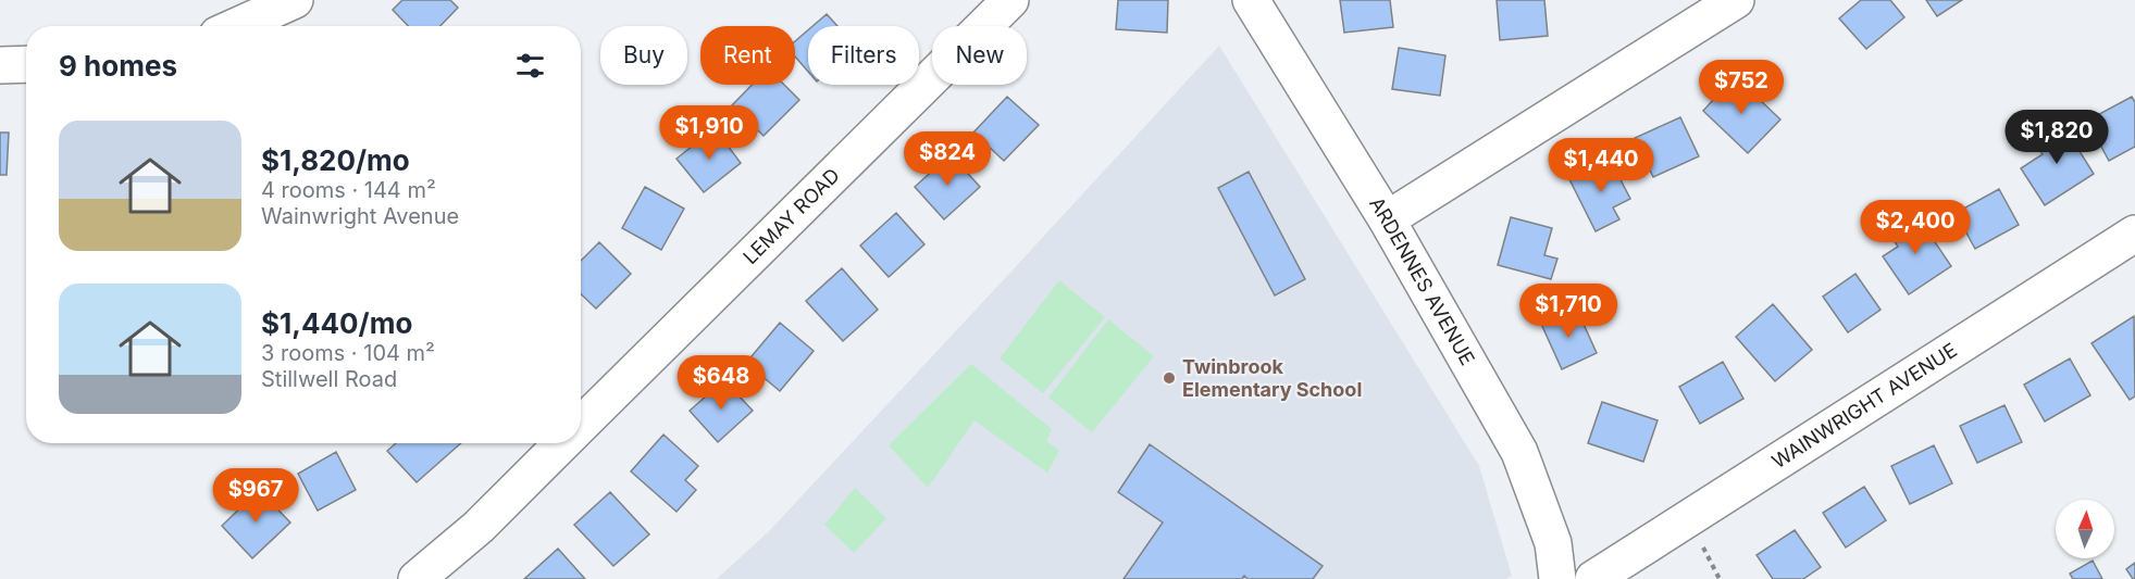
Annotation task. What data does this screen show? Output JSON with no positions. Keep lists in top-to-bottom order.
{
  "streets": {
    "street": ["LEMAY ROAD", "ARDENNES AVENUE", "WAINWRIGHT AVENUE"]
  },
  "places": ["Twinbrook Elementary School"],
  "north": "top",
  "page": {
    "chip": [
      "Buy",
      "Rent",
      "Filters",
      "New"
    ],
    "heading": "9 homes",
    "price": [
      "$752",
      "$1,910",
      "$1,820",
      "$824",
      "$1,440",
      "$2,400",
      "$1,710",
      "$648",
      "$967"
    ],
    "list": [
      {
        "name": "$1,820/mo",
        "note": "4 rooms · 144 m² · Wainwright Avenue"
      },
      {
        "name": "$1,440/mo",
        "note": "3 rooms · 104 m² · Stillwell Road"
      }
    ]
  }
}
